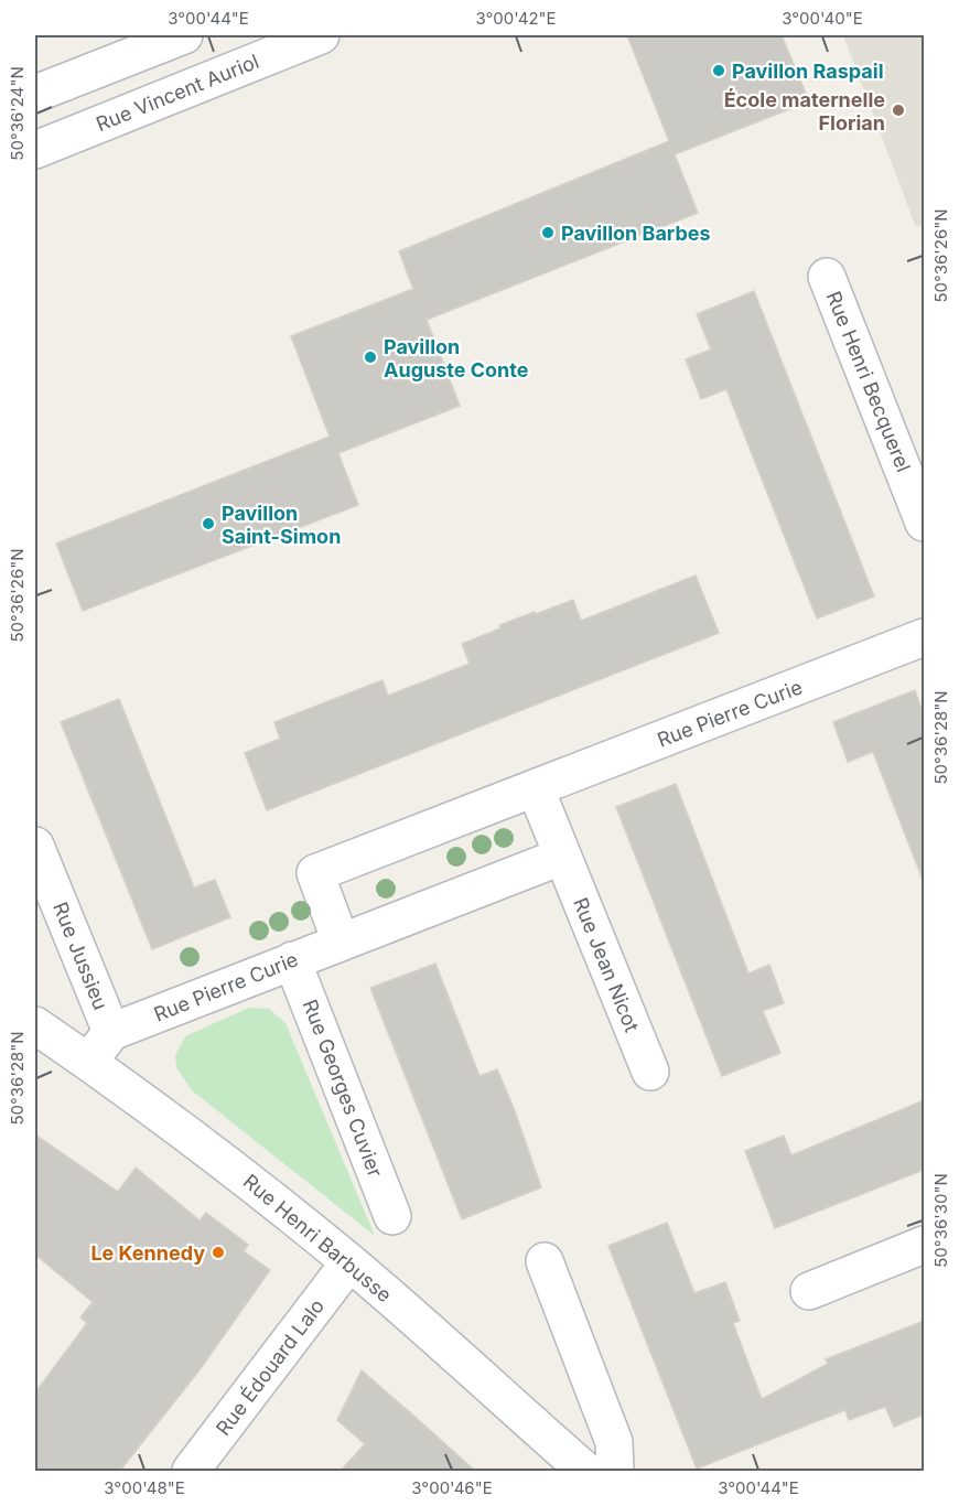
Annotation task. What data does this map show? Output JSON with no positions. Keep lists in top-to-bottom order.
{
  "streets": {
    "street": [
      "Rue Vincent Auriol",
      "Rue Henri Becquerel",
      "Rue Pierre Curie",
      "Rue Jussieu",
      "Rue Jean Nicot",
      "Rue Georges Cuvier",
      "Rue Henri Barbusse",
      "Rue Édouard Lalo"
    ]
  },
  "crossings": [
    ["Rue Pierre Curie", "Rue Jussieu"],
    ["Rue Pierre Curie", "Rue Jean Nicot"],
    ["Rue Pierre Curie", "Rue Georges Cuvier"],
    ["Rue Jussieu", "Rue Henri Barbusse"],
    ["Rue Henri Barbusse", "Rue Édouard Lalo"]
  ],
  "places": [
    "Pavillon Raspail",
    "École maternelle Florian",
    "Pavillon Barbes",
    "Pavillon Auguste Conte",
    "Pavillon Saint-Simon",
    "Le Kennedy"
  ],
  "coordinates": [
    "3°00'44\"E",
    "3°00'42\"E",
    "3°00'40\"E",
    "50°36'24\"N",
    "50°36'26\"N",
    "50°36'28\"N",
    "50°36'30\"N",
    "3°00'48\"E",
    "3°00'46\"E"
  ]
}
